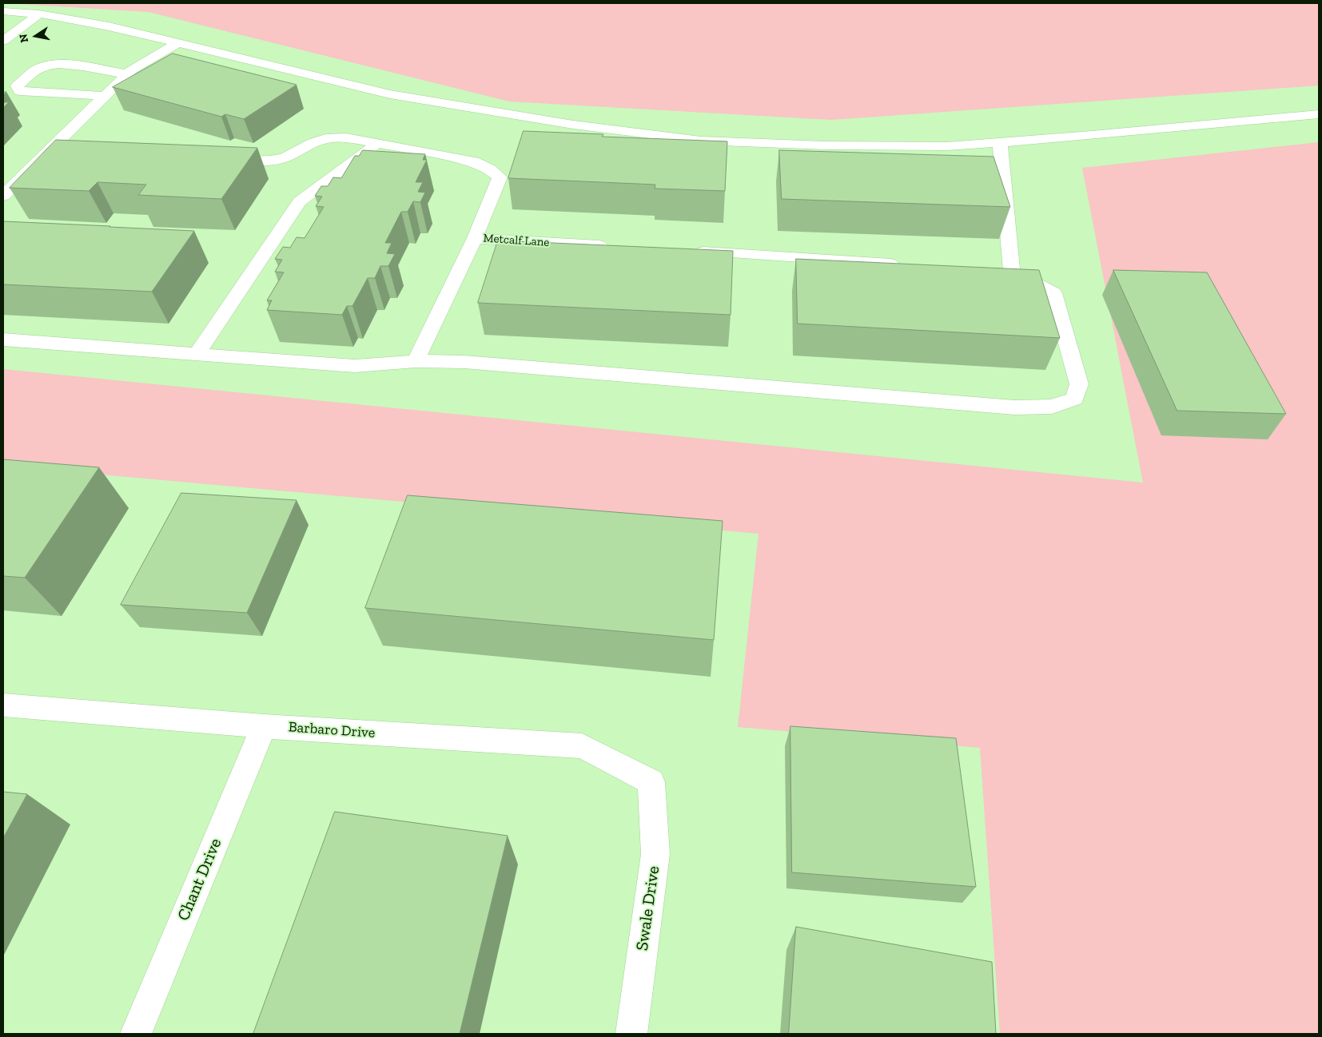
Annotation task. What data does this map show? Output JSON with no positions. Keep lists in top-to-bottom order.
{
  "streets": {
    "street": [
      "Metcalf Lane",
      "Barbaro Drive",
      "Chant Drive",
      "Swale Drive"
    ]
  },
  "crossings": [
    ["Barbaro Drive", "Chant Drive"],
    ["Barbaro Drive", "Swale Drive"]
  ],
  "north": "left"
}
